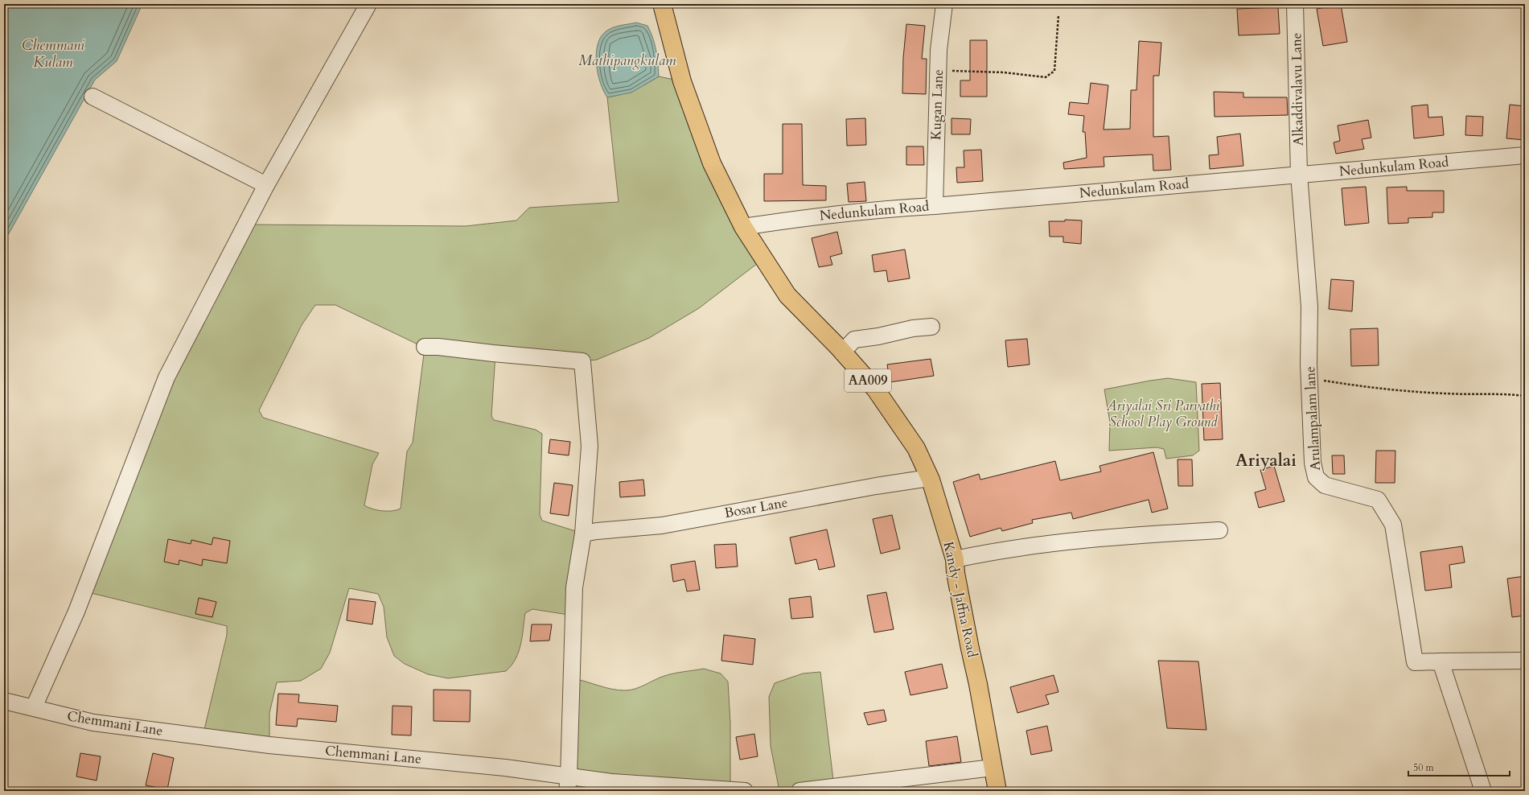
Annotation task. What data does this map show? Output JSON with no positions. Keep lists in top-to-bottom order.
{
  "streets": {
    "highway": ["AA009", "Kandy - Jaffna Road"],
    "street": [
      "Alkaddivalavu Lane",
      "Kugan Lane",
      "Nedunkulam Road",
      "Arulampalam lane",
      "Bosar Lane",
      "Chemmani Lane"
    ]
  },
  "crossings": [
    ["Alkaddivalavu Lane", "Nedunkulam Road"],
    ["Alkaddivalavu Lane", "Arulampalam lane"],
    ["Kugan Lane", "Nedunkulam Road"],
    ["Nedunkulam Road", "Arulampalam lane"],
    ["Nedunkulam Road", "Kandy - Jaffna Road"],
    ["Bosar Lane", "Kandy - Jaffna Road"]
  ],
  "districts": ["Ariyalai"],
  "water": ["Chemmani Kulam", "Mathipangkulam"],
  "parks": ["Ariyalai Sri Parvathi School Play Ground"],
  "scale_bar": "50 m"
}
